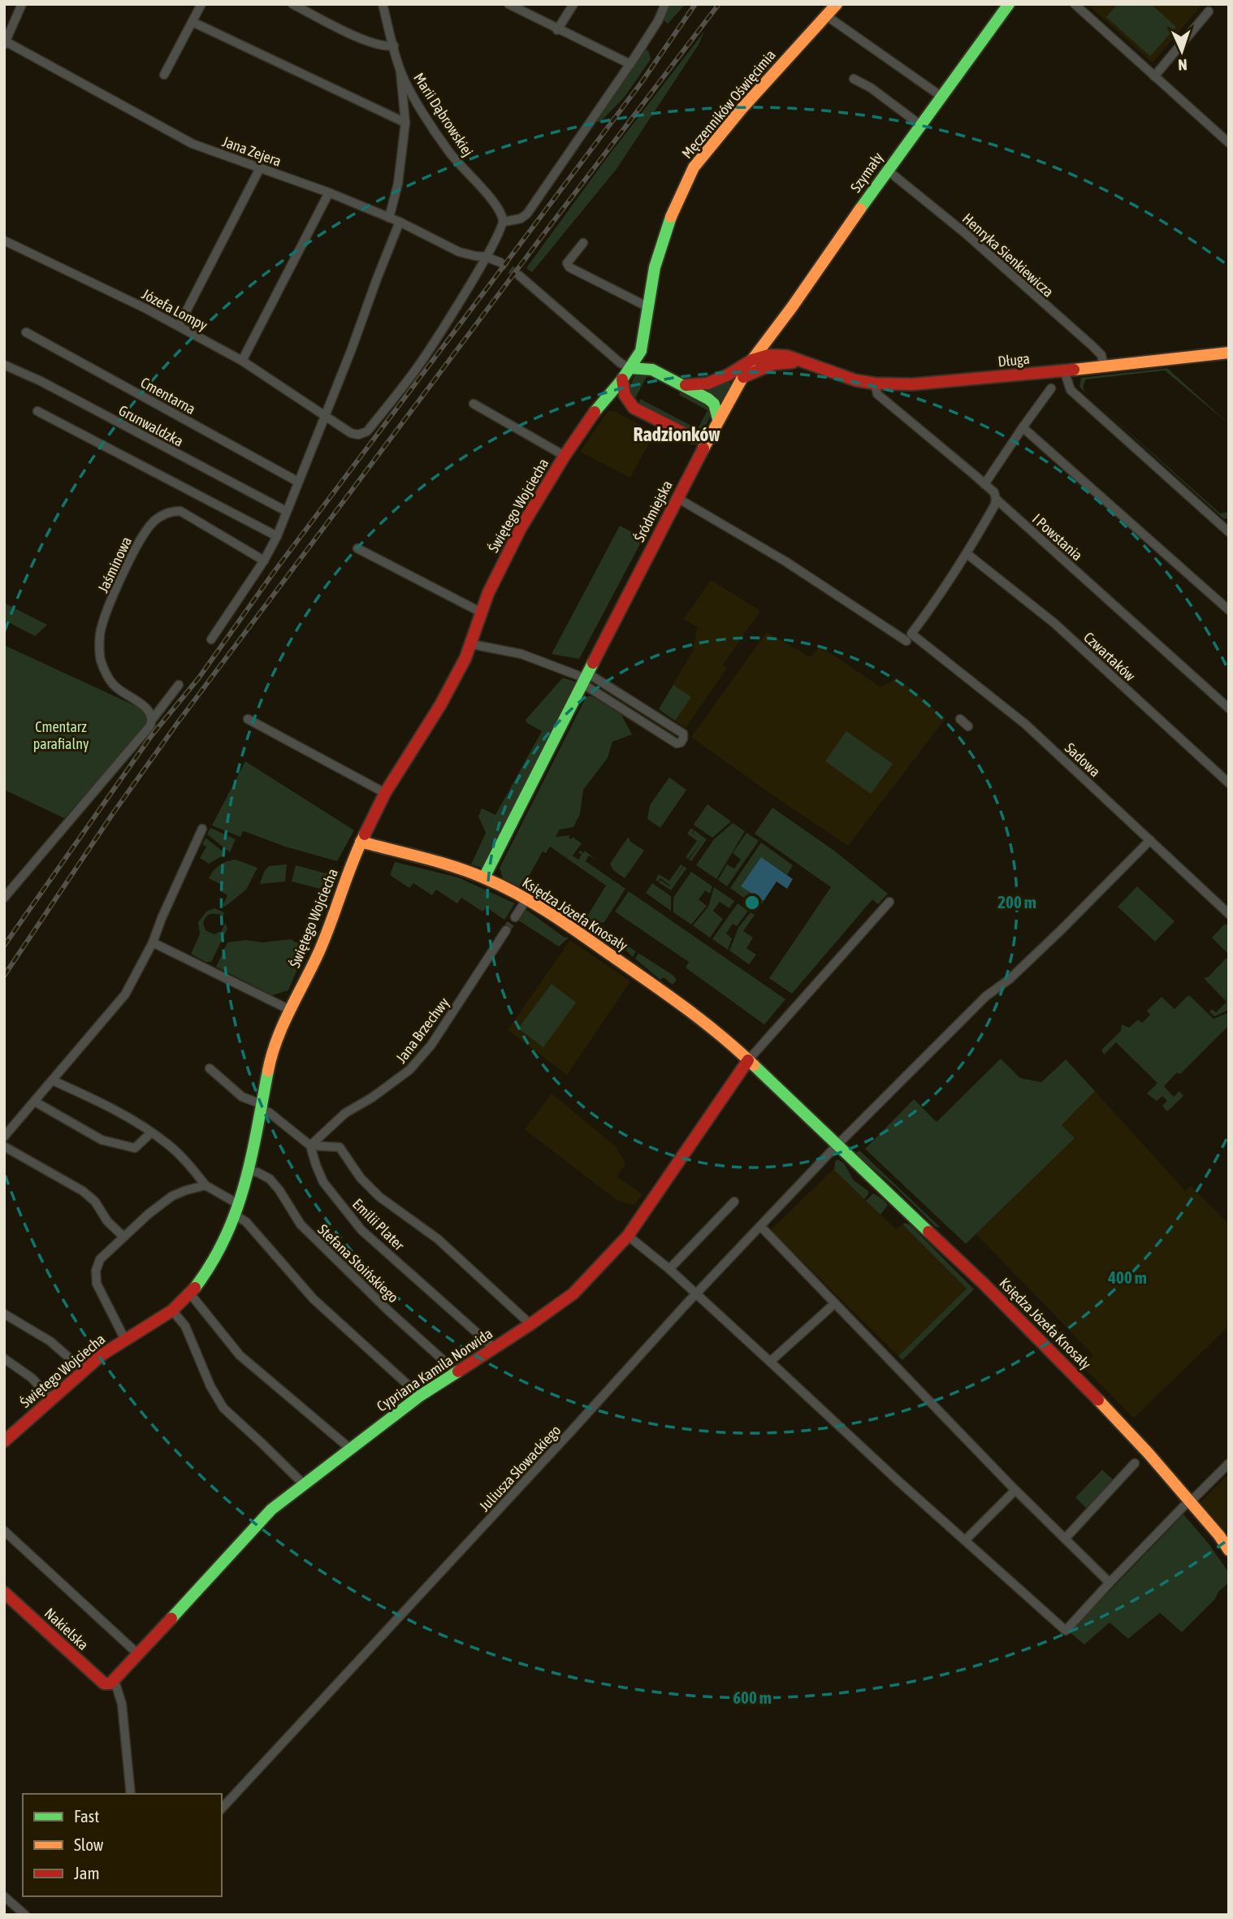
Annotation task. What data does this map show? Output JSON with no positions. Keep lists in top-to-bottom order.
{
  "streets": {
    "street": [
      "Męczenników Oświęcimia",
      "Marii Dąbrowskiej",
      "Jana Zejera",
      "Szymały",
      "Henryka Sienkiewicza",
      "Józefa Lompy",
      "Długa",
      "Cmentarna",
      "Grunwaldzka",
      "Świętego Wojciecha",
      "Śródmiejska",
      "I Powstania",
      "Jaśminowa",
      "Czwartaków",
      "Sadowa",
      "Księdza Józefa Knosały",
      "Jana Brzechwy",
      "Emilii Plater",
      "Stefana Stoińskiego",
      "Cypriana Kamila Norwida",
      "Juliusza Słowackiego",
      "Nakielska"
    ]
  },
  "crossings": [
    ["Męczenników Oświęcimia", "Świętego Wojciecha"],
    ["Jana Zejera", "Józefa Lompy"],
    ["Szymały", "Henryka Sienkiewicza"],
    ["Szymały", "Długa"],
    ["Szymały", "Śródmiejska"],
    ["Henryka Sienkiewicza", "Długa"],
    ["Długa", "Śródmiejska"],
    ["Długa", "I Powstania"],
    ["Świętego Wojciecha", "Księdza Józefa Knosały"],
    ["Świętego Wojciecha", "Stefana Stoińskiego"],
    ["Śródmiejska", "Księdza Józefa Knosały"],
    ["Czwartaków", "Sadowa"],
    ["Księdza Józefa Knosały", "Cypriana Kamila Norwida"],
    ["Księdza Józefa Knosały", "Juliusza Słowackiego"],
    ["Jana Brzechwy", "Emilii Plater"],
    ["Emilii Plater", "Cypriana Kamila Norwida"],
    ["Stefana Stoińskiego", "Cypriana Kamila Norwida"],
    ["Cypriana Kamila Norwida", "Nakielska"]
  ],
  "districts": ["Radzionków"],
  "parks": ["Cmentarz parafialny"],
  "legend": ["Fast", "Slow", "Jam"],
  "north": "bottom",
  "rings": ["200 m", "400 m", "600 m"]
}
